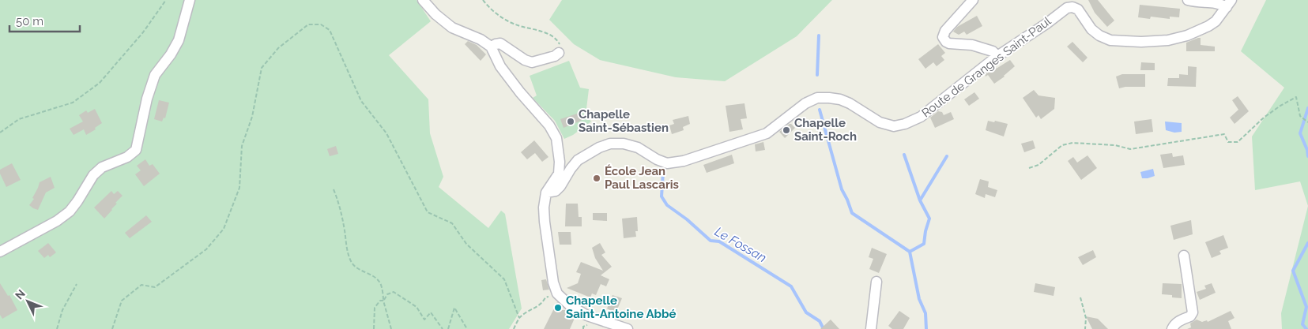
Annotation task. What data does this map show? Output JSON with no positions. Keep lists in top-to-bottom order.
{
  "streets": {
    "street": ["Route de Granges Saint-Paul"]
  },
  "water": ["Le Fossan"],
  "places": [
    "Chapelle Saint-Sébastien",
    "Chapelle Saint-Roch",
    "École Jean Paul Lascaris",
    "Chapelle Saint-Antoine Abbé"
  ],
  "scale_bar": "50 m",
  "north": "top left"
}
